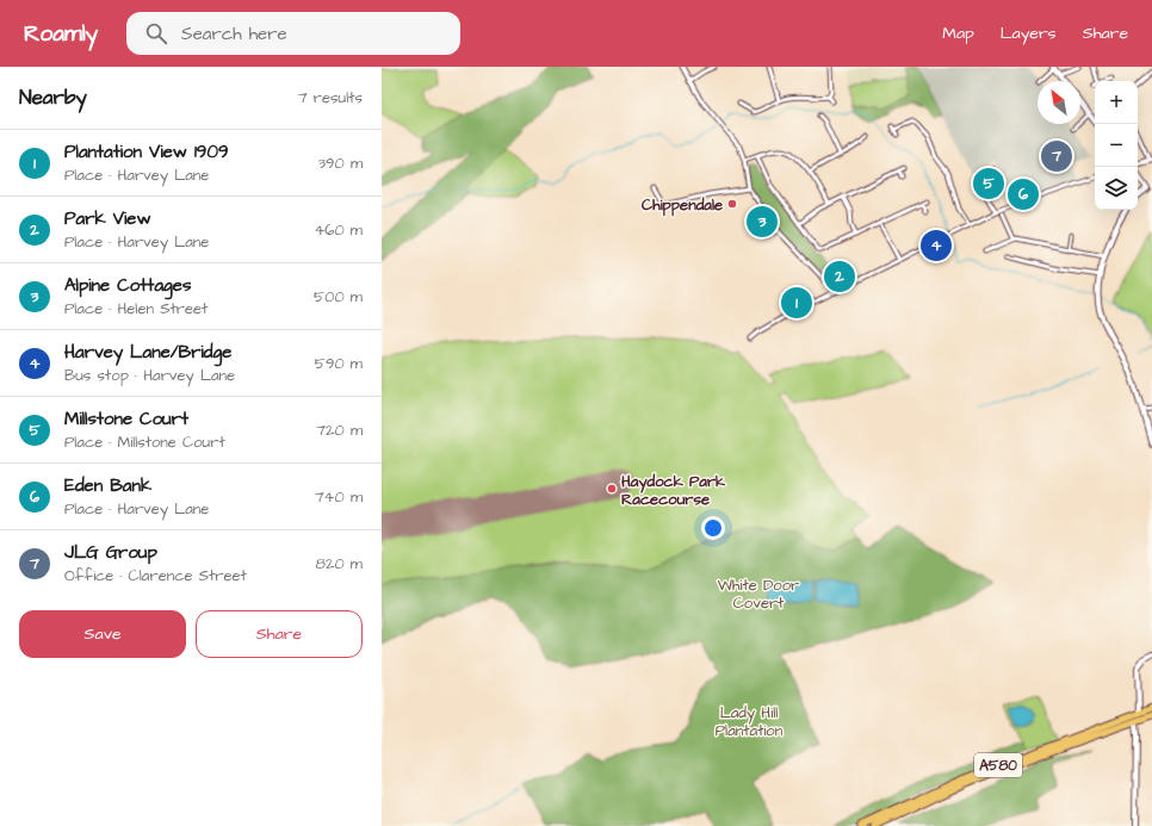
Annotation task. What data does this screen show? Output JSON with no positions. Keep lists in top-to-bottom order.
{
  "streets": {
    "highway": ["A580"]
  },
  "parks": ["White Door Covert", "Lady Hill Plantation"],
  "places": ["Chippendale", "Haydock Park Racecourse"],
  "north": "top left",
  "page": {
    "header": "Roamly",
    "search": "Search here",
    "nav": ["Map", "Layers", "Share"],
    "heading": ["Nearby", "7 results"],
    "map_buttons": ["+", "−"],
    "list": [
      {
        "mark": "1",
        "name": "Plantation View 1909",
        "note": "Place · Harvey Lane",
        "value": "390 m"
      },
      {
        "mark": "2",
        "name": "Park View",
        "note": "Place · Harvey Lane",
        "value": "460 m"
      },
      {
        "mark": "3",
        "name": "Alpine Cottages",
        "note": "Place · Helen Street",
        "value": "500 m"
      },
      {
        "mark": "4",
        "name": "Harvey Lane/Bridge",
        "note": "Bus stop · Harvey Lane",
        "value": "590 m"
      },
      {
        "mark": "5",
        "name": "Millstone Court",
        "note": "Place · Millstone Court",
        "value": "720 m"
      },
      {
        "mark": "6",
        "name": "Eden Bank",
        "note": "Place · Harvey Lane",
        "value": "740 m"
      },
      {
        "mark": "7",
        "name": "JLG Group",
        "note": "Office · Clarence Street",
        "value": "820 m"
      }
    ],
    "pins": [
      "7",
      "5",
      "6",
      "3",
      "4",
      "2",
      "1"
    ],
    "buttons": ["Save", "Share"]
  }
}
